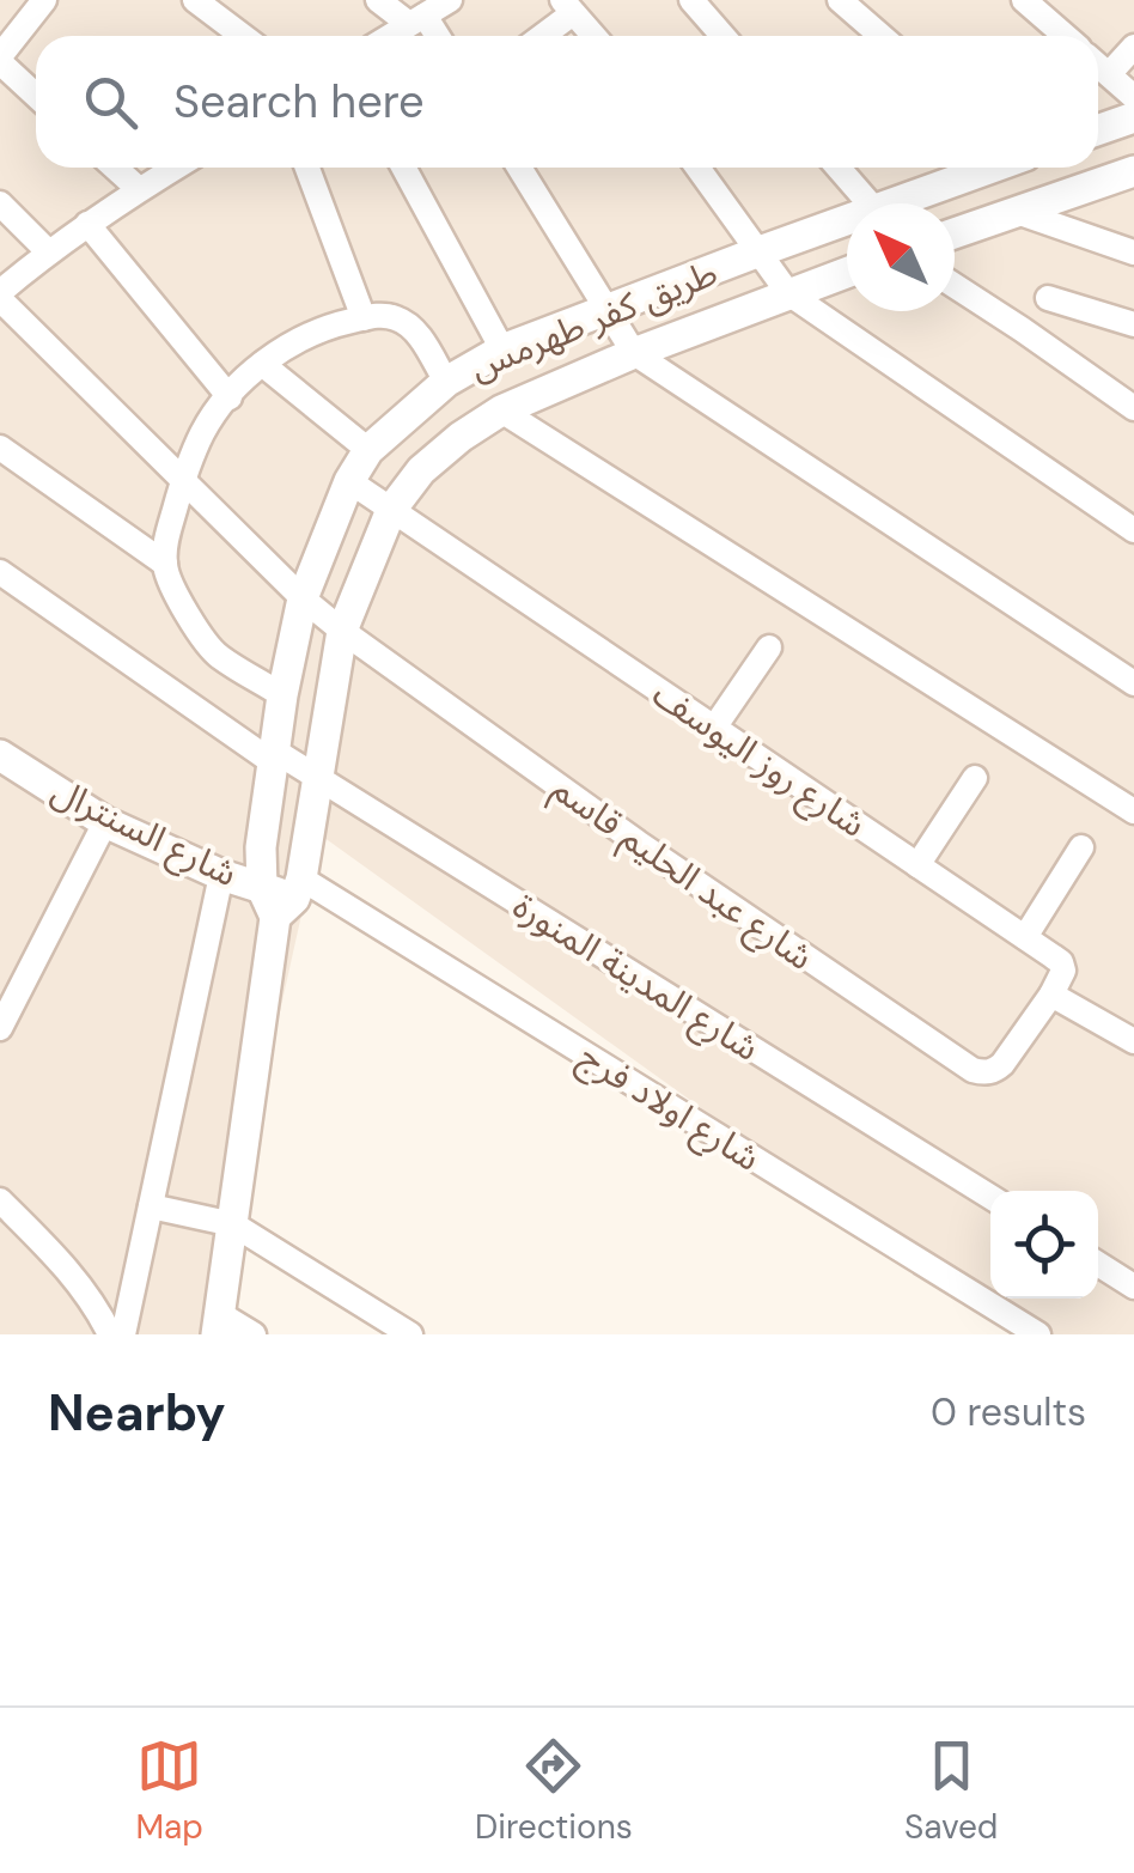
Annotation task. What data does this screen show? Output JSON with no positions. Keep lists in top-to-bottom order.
{
  "streets": {
    "street": [
      "طريق كفر طهرمس",
      "شارع روز اليوسف",
      "شارع السنترال",
      "شارع عبد الحليم قاسم",
      "شارع المدينة المنورة",
      "شارع اولاد فرج"
    ]
  },
  "crossings": [
    ["طريق كفر طهرمس", "شارع روز اليوسف"],
    ["طريق كفر طهرمس", "شارع السنترال"],
    ["طريق كفر طهرمس", "شارع عبد الحليم قاسم"],
    ["طريق كفر طهرمس", "شارع المدينة المنورة"],
    ["طريق كفر طهرمس", "شارع اولاد فرج"],
    ["شارع روز اليوسف", "شارع عبد الحليم قاسم"],
    ["شارع السنترال", "شارع اولاد فرج"]
  ],
  "north": "top left",
  "page": {
    "search": "Search here",
    "heading": ["Nearby", "0 results"],
    "nav": ["Map", "Directions", "Saved"]
  }
}
